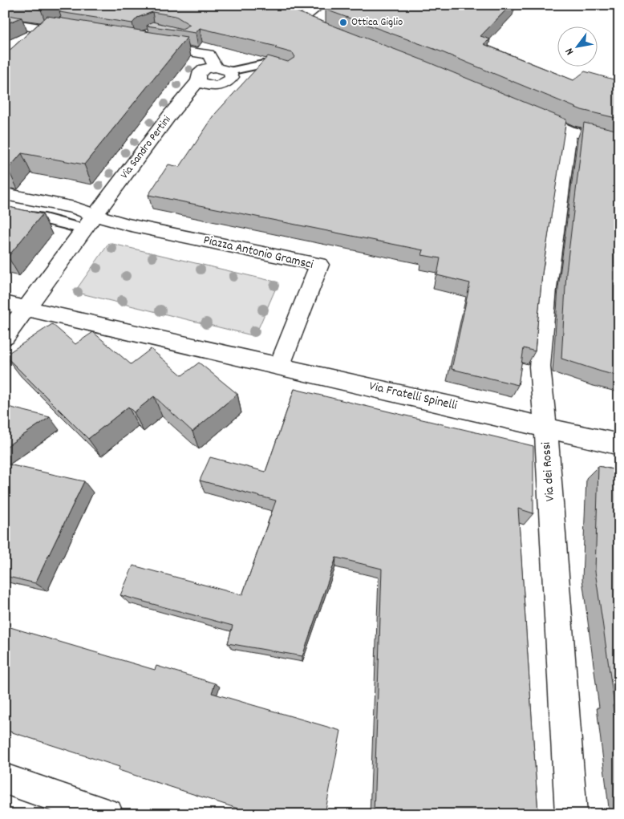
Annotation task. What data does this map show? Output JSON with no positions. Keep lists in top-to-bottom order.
{
  "streets": {
    "street": [
      "Via Sandro Pertini",
      "Piazza Antonio Gramsci",
      "Via Fratelli Spinelli",
      "Via dei Rossi"
    ]
  },
  "crossings": [
    ["Via Sandro Pertini", "Piazza Antonio Gramsci"],
    ["Piazza Antonio Gramsci", "Via Fratelli Spinelli"],
    ["Via Fratelli Spinelli", "Via dei Rossi"]
  ],
  "places": ["Ottica Giglio"],
  "north": "bottom left"
}
